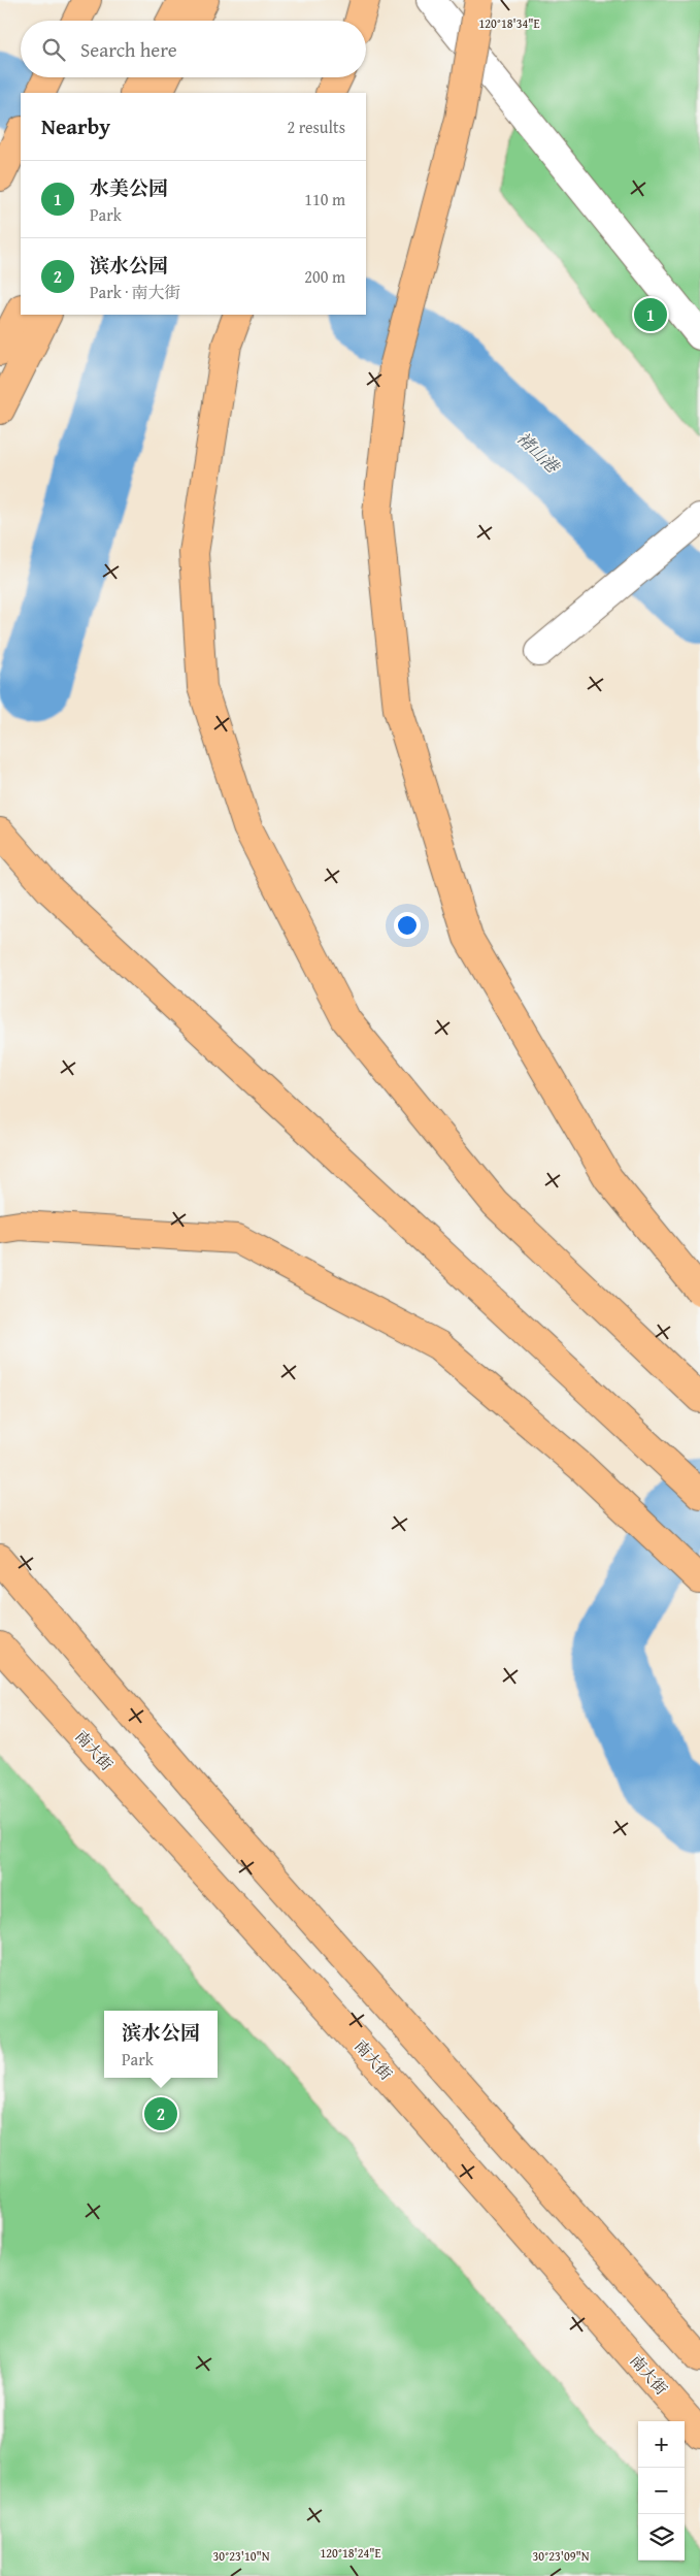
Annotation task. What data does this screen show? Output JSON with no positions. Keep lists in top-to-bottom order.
{
  "streets": {
    "main road": ["南大街"]
  },
  "water": ["褚山港"],
  "page": {
    "search": "Search here",
    "heading": ["Nearby", "2 results"],
    "list": [
      {
        "mark": "1",
        "name": "水美公园",
        "note": "Park",
        "value": "110 m"
      },
      {
        "mark": "2",
        "name": "滨水公园",
        "note": "Park · 南大街",
        "value": "200 m"
      }
    ],
    "pins": ["1", "2"],
    "popup": ["滨水公园", "Park"],
    "map_buttons": ["+", "−"]
  },
  "coordinates": [
    "120°18'34\"E",
    "120°18'24\"E",
    "30°23'10\"N",
    "30°23'09\"N"
  ]
}
